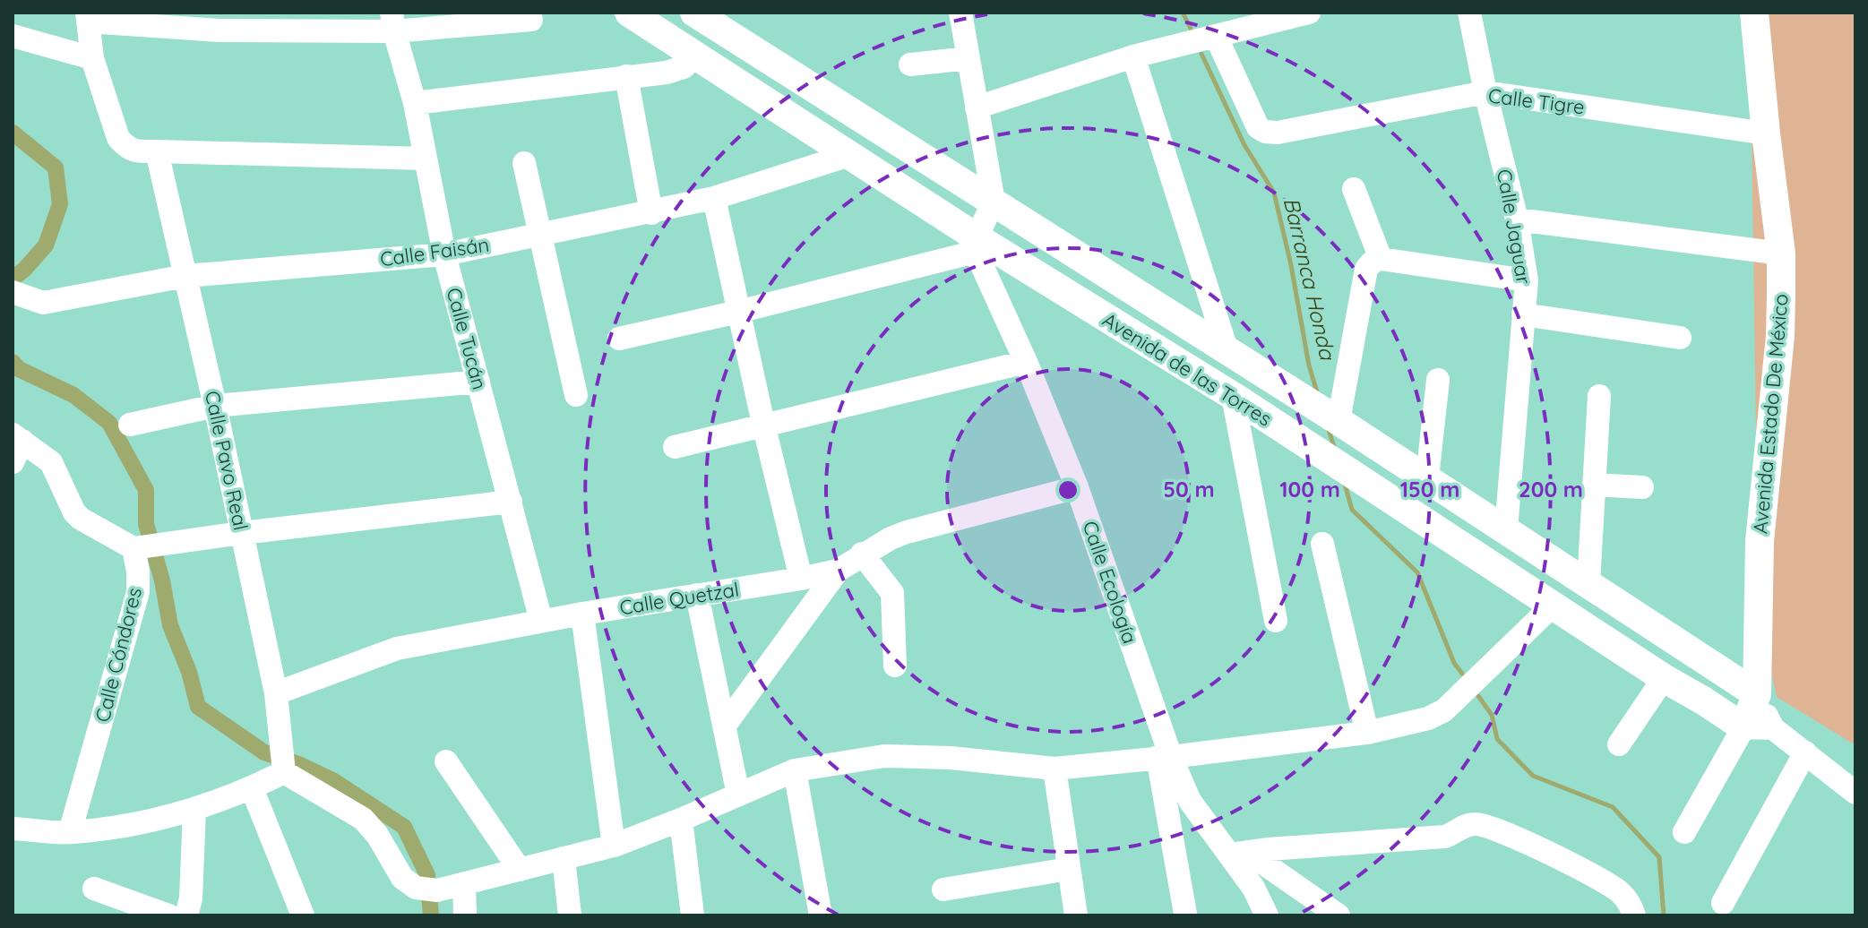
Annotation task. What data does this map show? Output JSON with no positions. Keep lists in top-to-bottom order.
{
  "streets": {
    "main road": ["Avenida de las Torres", "Avenida Estado De México"],
    "street": [
      "Calle Tigre",
      "Calle Jaguar",
      "Calle Faisán",
      "Calle Tucán",
      "Calle Pavo Real",
      "Calle Ecología",
      "Calle Quetzal",
      "Calle Cóndores"
    ]
  },
  "crossings": [
    ["Calle Tigre", "Calle Jaguar"],
    ["Calle Tigre", "Avenida Estado De México"],
    ["Calle Jaguar", "Avenida de las Torres"],
    ["Calle Faisán", "Calle Tucán"],
    ["Calle Faisán", "Avenida de las Torres"],
    ["Calle Faisán", "Calle Pavo Real"],
    ["Calle Tucán", "Calle Quetzal"],
    ["Avenida de las Torres", "Avenida Estado De México"],
    ["Avenida de las Torres", "Calle Ecología"],
    ["Calle Pavo Real", "Calle Quetzal"],
    ["Calle Ecología", "Calle Quetzal"]
  ],
  "water": ["Barranca Honda"],
  "rings": [
    "50 m",
    "100 m",
    "150 m",
    "200 m"
  ]
}
